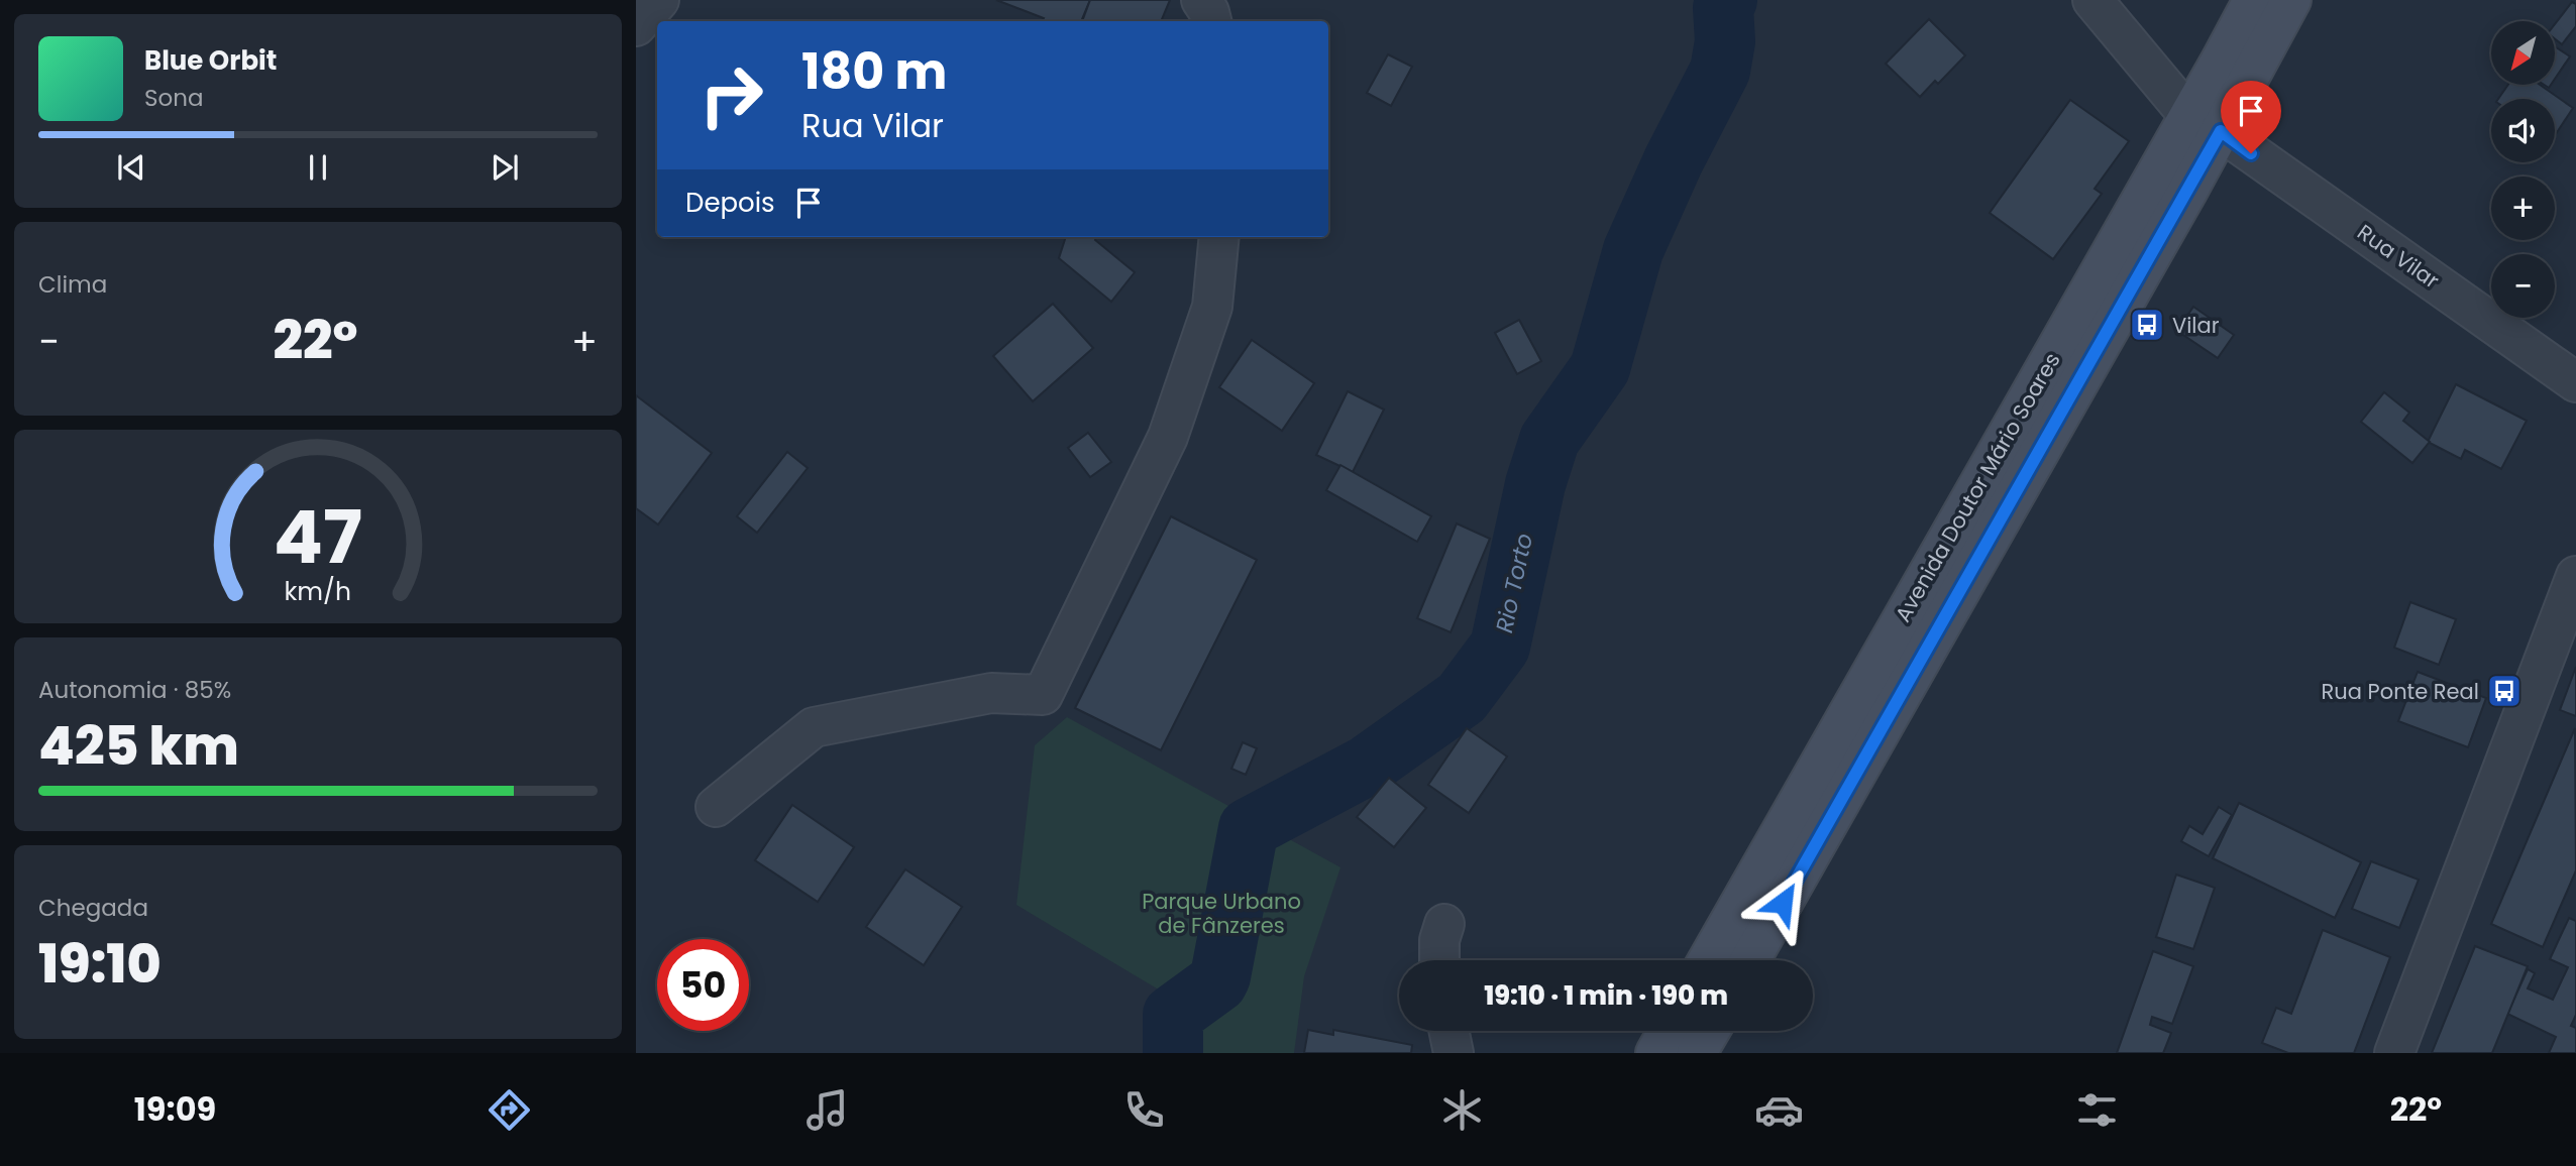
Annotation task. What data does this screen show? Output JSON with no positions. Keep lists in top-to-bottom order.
{
  "streets": {
    "main road": ["Avenida Doutor Mário Soares"],
    "street": ["Rua Vilar"]
  },
  "crossings": [
    ["Rua Vilar", "Avenida Doutor Mário Soares"]
  ],
  "water": ["Rio Torto"],
  "parks": ["Parque Urbano de Fânzeres"],
  "places": {
    "bus stop": ["Vilar", "Rua Ponte Real"]
  },
  "north": "bottom left",
  "page": {
    "map_buttons": ["+", "−"],
    "turn": ["180 m", "Rua Vilar"],
    "song": ["Blue Orbit", "Sona"],
    "then": "Depois",
    "tile": [
      "Clima",
      ["Autonomia · 85%", "425 km"],
      ["Chegada", "19:10"]
    ],
    "heat": ["−", "22°", "+"],
    "limit": "50",
    "trip": "19:10 · 1 min · 190 m",
    "tabs": ["19:09", "22°"],
    "gauge": ["47", "km/h"]
  }
}
